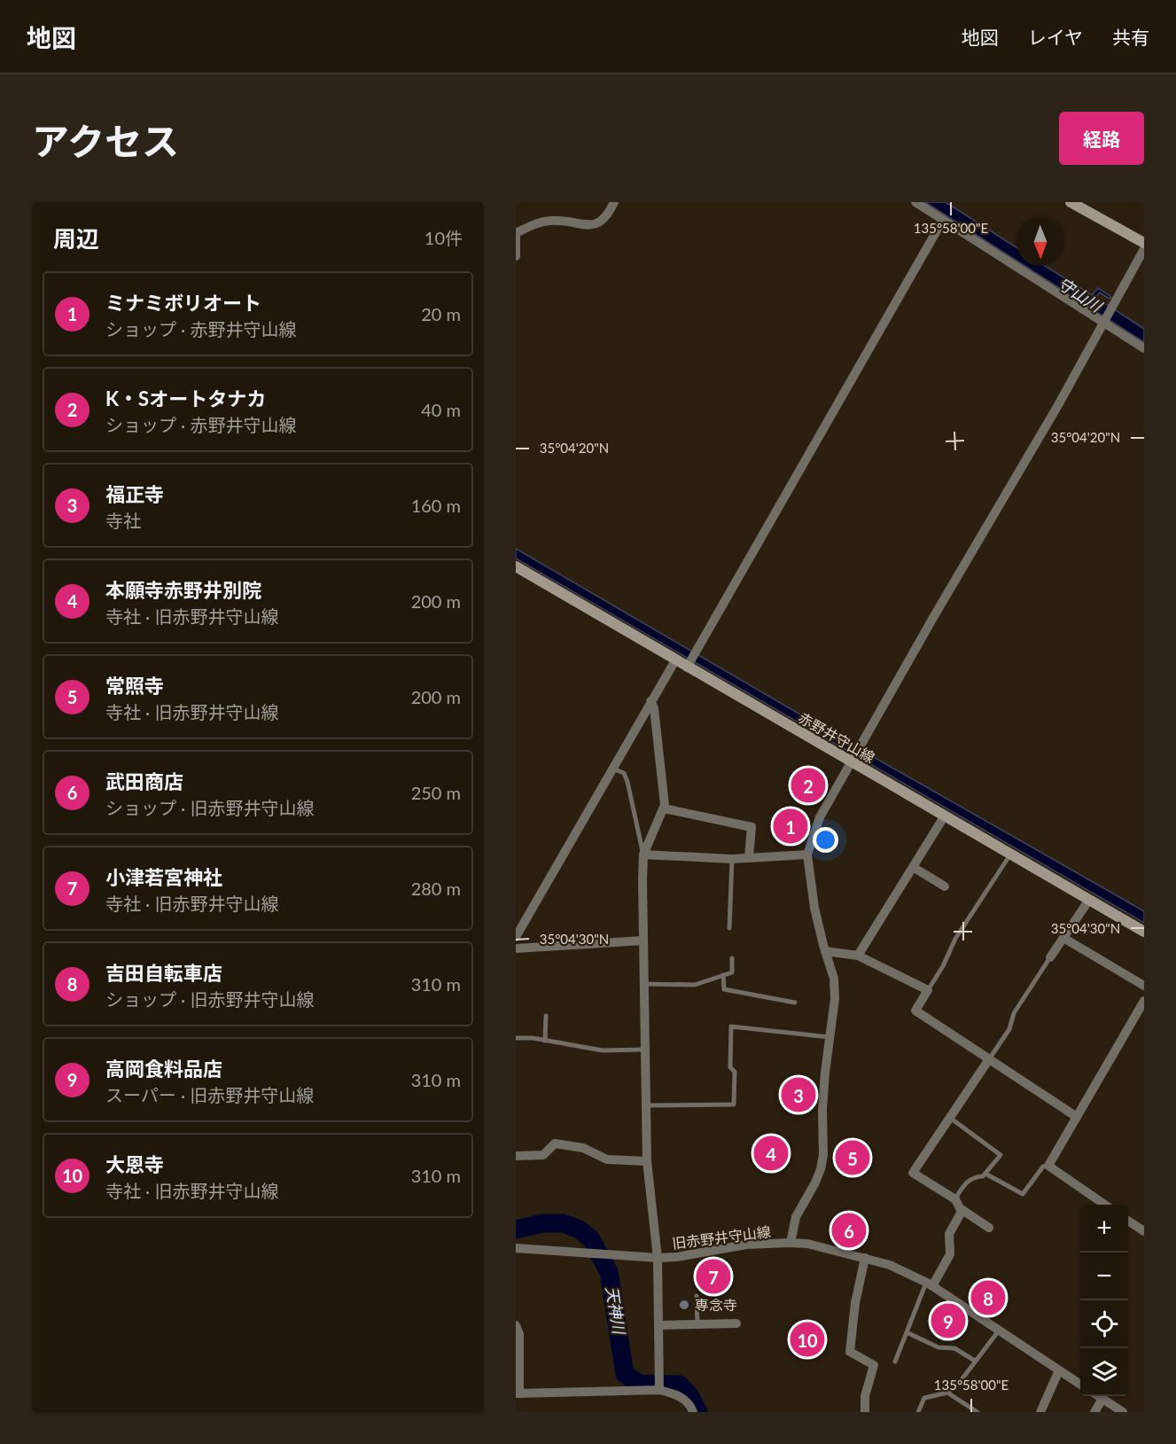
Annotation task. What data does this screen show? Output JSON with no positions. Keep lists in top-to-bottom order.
{
  "streets": {
    "main road": ["赤野井守山線"],
    "street": ["旧赤野井守山線"]
  },
  "water": ["守山川", "天神川"],
  "places": ["専念寺"],
  "north": "bottom",
  "page": {
    "header": "地図",
    "nav": ["地図", "レイヤ", "共有"],
    "title": "アクセス",
    "buttons": "経路",
    "heading": ["周辺", "10件"],
    "list": [
      {
        "mark": "1",
        "name": "ミナミボリオート",
        "note": "ショップ · 赤野井守山線",
        "value": "20 m"
      },
      {
        "mark": "2",
        "name": "K・Sオートタナカ",
        "note": "ショップ · 赤野井守山線",
        "value": "40 m"
      },
      {
        "mark": "3",
        "name": "福正寺",
        "note": "寺社",
        "value": "160 m"
      },
      {
        "mark": "4",
        "name": "本願寺赤野井別院",
        "note": "寺社 · 旧赤野井守山線",
        "value": "200 m"
      },
      {
        "mark": "5",
        "name": "常照寺",
        "note": "寺社 · 旧赤野井守山線",
        "value": "200 m"
      },
      {
        "mark": "6",
        "name": "武田商店",
        "note": "ショップ · 旧赤野井守山線",
        "value": "250 m"
      },
      {
        "mark": "7",
        "name": "小津若宮神社",
        "note": "寺社 · 旧赤野井守山線",
        "value": "280 m"
      },
      {
        "mark": "8",
        "name": "吉田自転車店",
        "note": "ショップ · 旧赤野井守山線",
        "value": "310 m"
      },
      {
        "mark": "9",
        "name": "高岡食料品店",
        "note": "スーパー · 旧赤野井守山線",
        "value": "310 m"
      },
      {
        "mark": "10",
        "name": "大恩寺",
        "note": "寺社 · 旧赤野井守山線",
        "value": "310 m"
      }
    ],
    "pins": [
      "2",
      "1",
      "3",
      "4",
      "5",
      "6",
      "7",
      "8",
      "9",
      "10"
    ],
    "map_buttons": ["+", "−"]
  },
  "coordinates": ["135°58'00\"E", "35°04'20\"N", "35°04'30\"N"]
}
